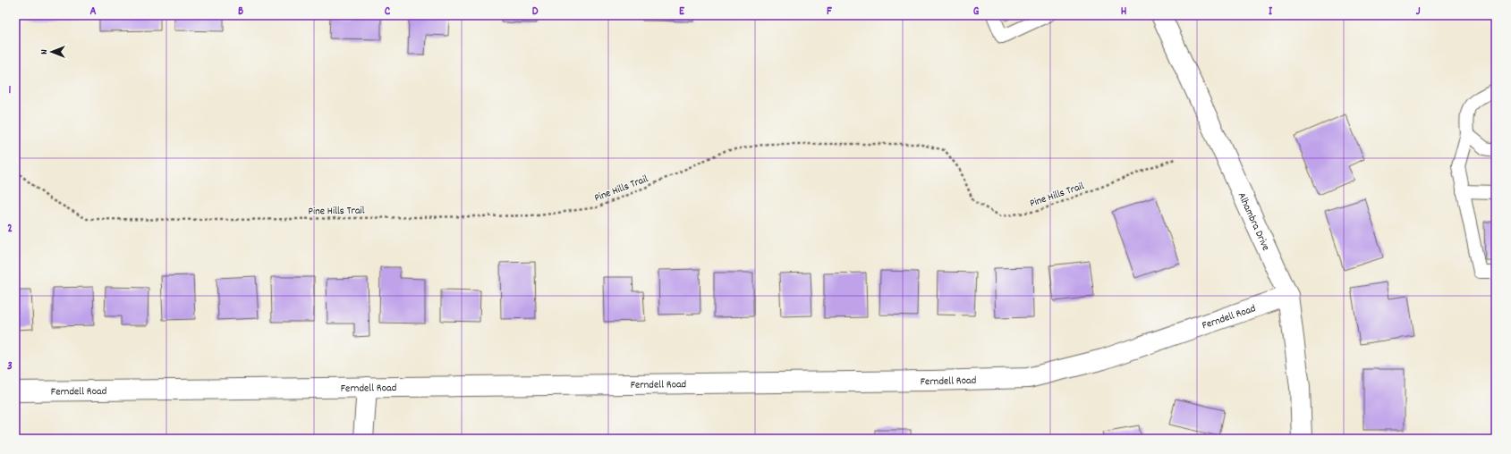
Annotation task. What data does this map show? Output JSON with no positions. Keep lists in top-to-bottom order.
{
  "streets": {
    "street": ["Alhambra Drive", "Ferndell Road"],
    "path": ["Pine Hills Trail"]
  },
  "crossings": [
    ["Alhambra Drive", "Ferndell Road"]
  ],
  "north": "left",
  "grid": {
    "columns": [
      "A",
      "B",
      "C",
      "D",
      "E",
      "F",
      "G",
      "H",
      "I",
      "J"
    ],
    "rows": ["1", "2", "3"]
  }
}
